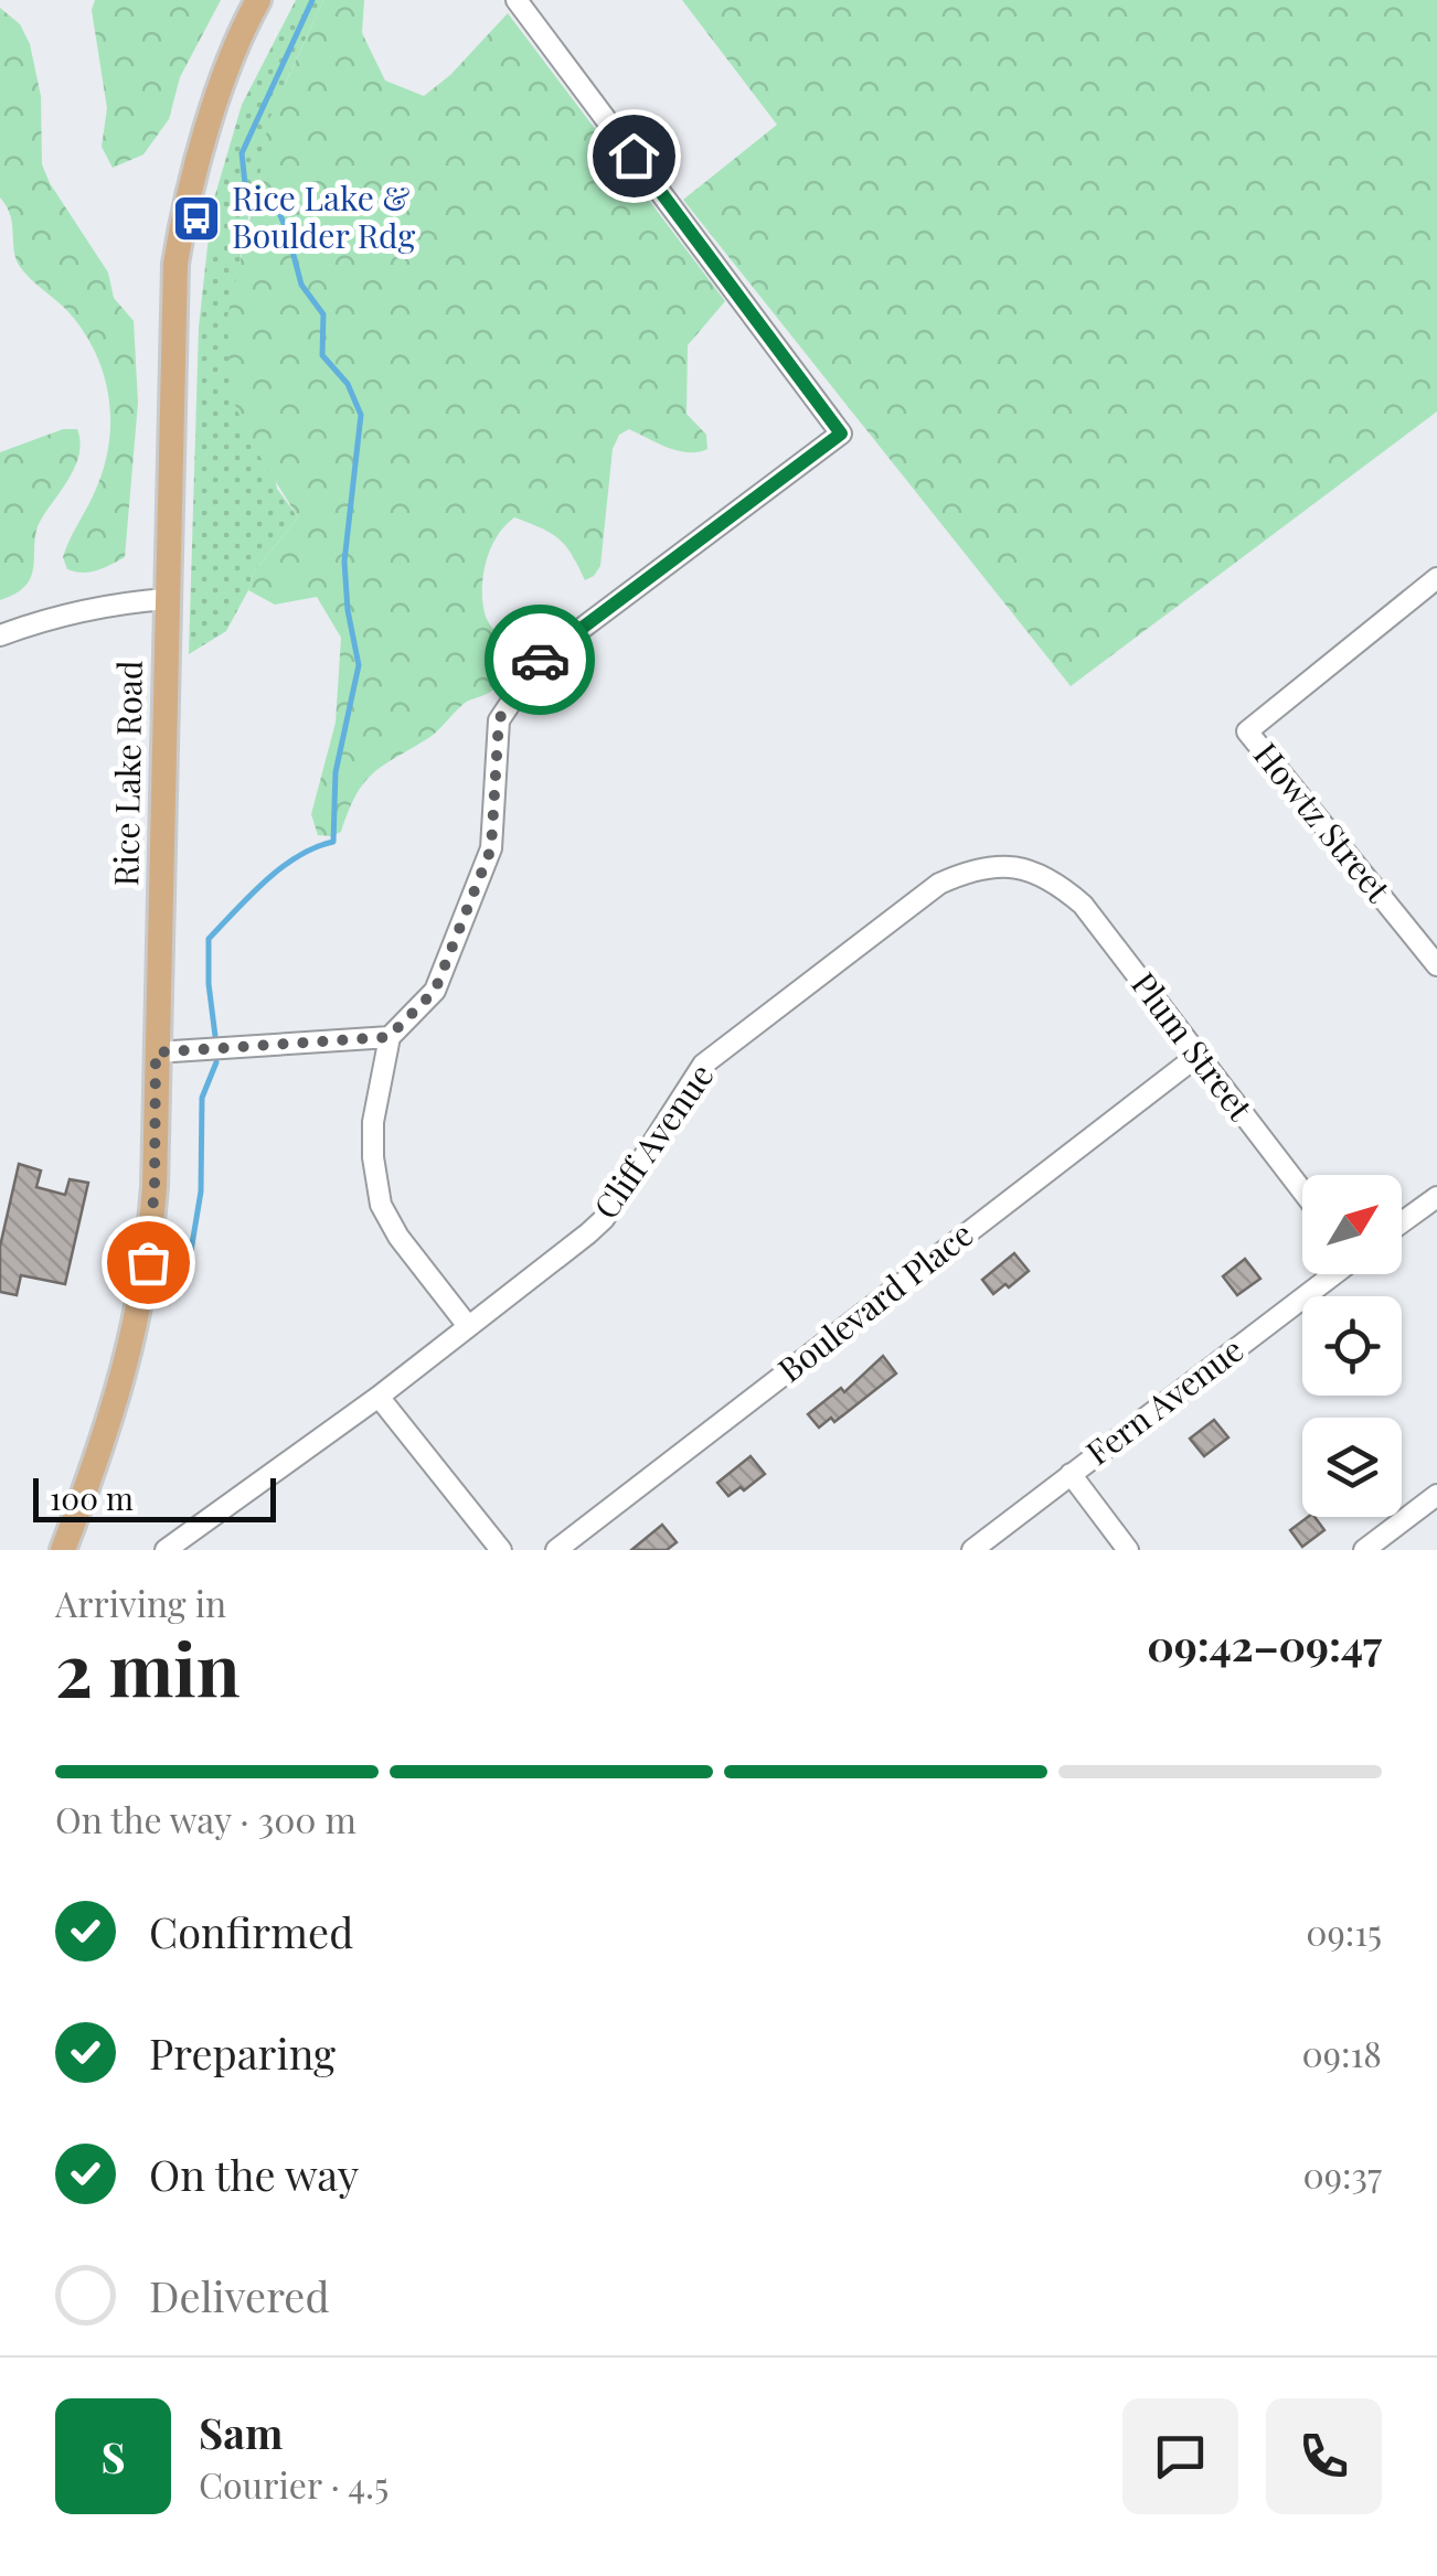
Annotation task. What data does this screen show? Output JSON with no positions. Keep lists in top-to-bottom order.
{
  "streets": {
    "main road": ["Rice Lake Road"],
    "street": [
      "Howtz Street",
      "Plum Street",
      "Cliff Avenue",
      "Boulevard Place",
      "Fern Avenue"
    ]
  },
  "crossings": [
    ["Plum Street", "Cliff Avenue"],
    ["Plum Street", "Boulevard Place"]
  ],
  "places": {
    "bus stop": ["Rice Lake & Boulder Rdg"]
  },
  "scale_bar": "100 m",
  "north": "top right",
  "page": {
    "scale": "100 m",
    "heading": ["2 min", "Arriving in", "09:42–09:47"],
    "panel": ["Sam", "Courier · 4.5"],
    "bar": "On the way · 300 m",
    "list": [
      ["Confirmed", "09:15"],
      ["Preparing", "09:18"],
      ["On the way", "09:37"],
      "Delivered"
    ],
    "round": "S"
  }
}
